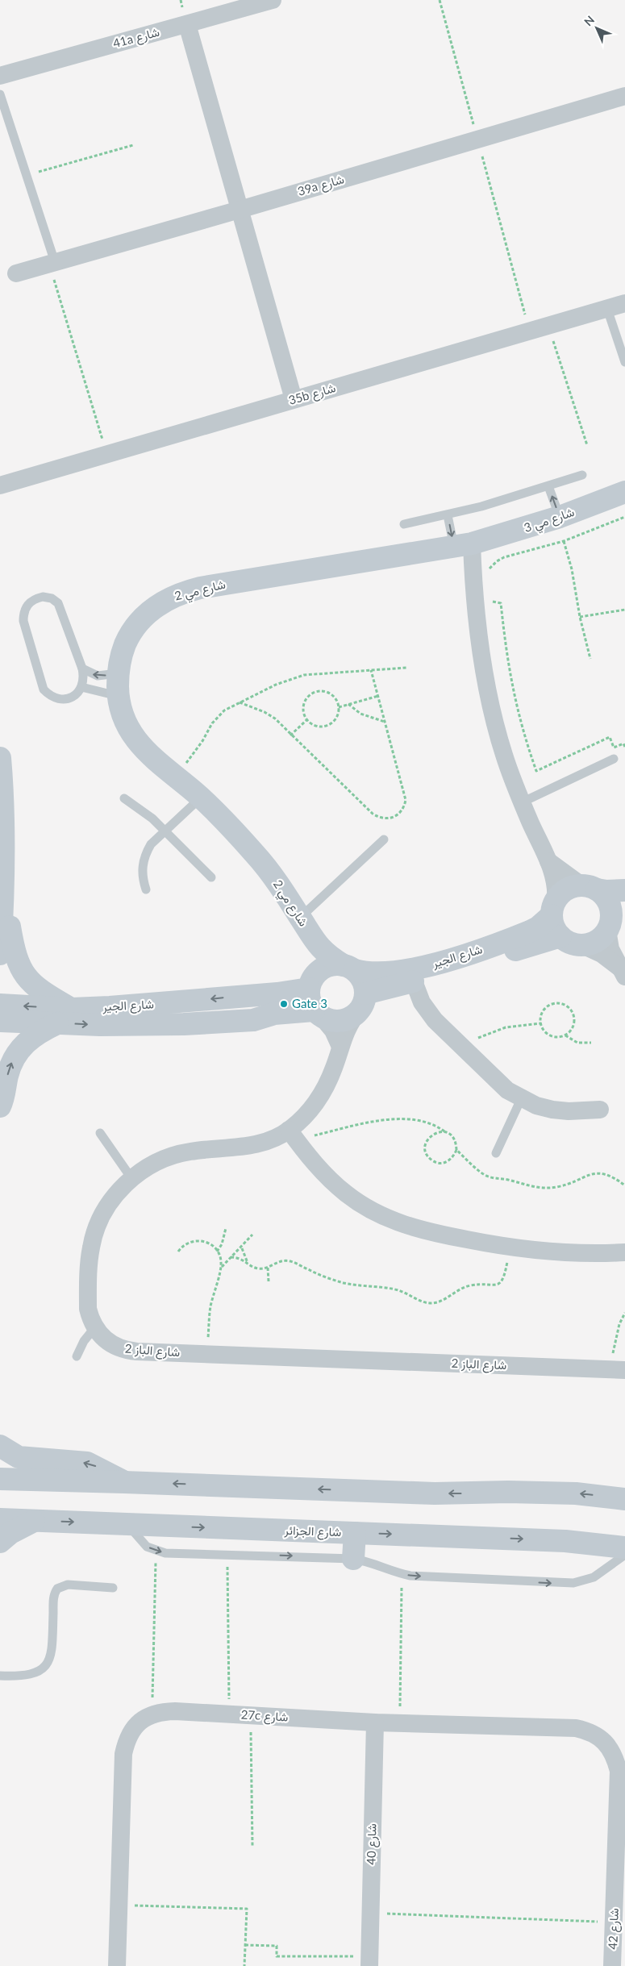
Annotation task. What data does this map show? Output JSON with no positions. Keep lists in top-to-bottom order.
{
  "streets": {
    "street": [
      "41a شارع",
      "39a شارع",
      "35b شارع",
      "شارع مي 3",
      "شارع مي 2",
      "شارع الجير",
      "شارع الباز 2",
      "شارع الجزائر",
      "27c شارع",
      "شارع 40",
      "شارع 42"
    ]
  },
  "crossings": [
    ["شارع مي 3", "شارع مي 2"],
    ["شارع مي 2", "شارع الجير"],
    ["شارع مي 2", "شارع الباز 2"],
    ["شارع الجير", "شارع الباز 2"],
    ["27c شارع", "شارع 40"],
    ["27c شارع", "شارع 42"]
  ],
  "places": ["Gate 3"],
  "north": "top left"
}
